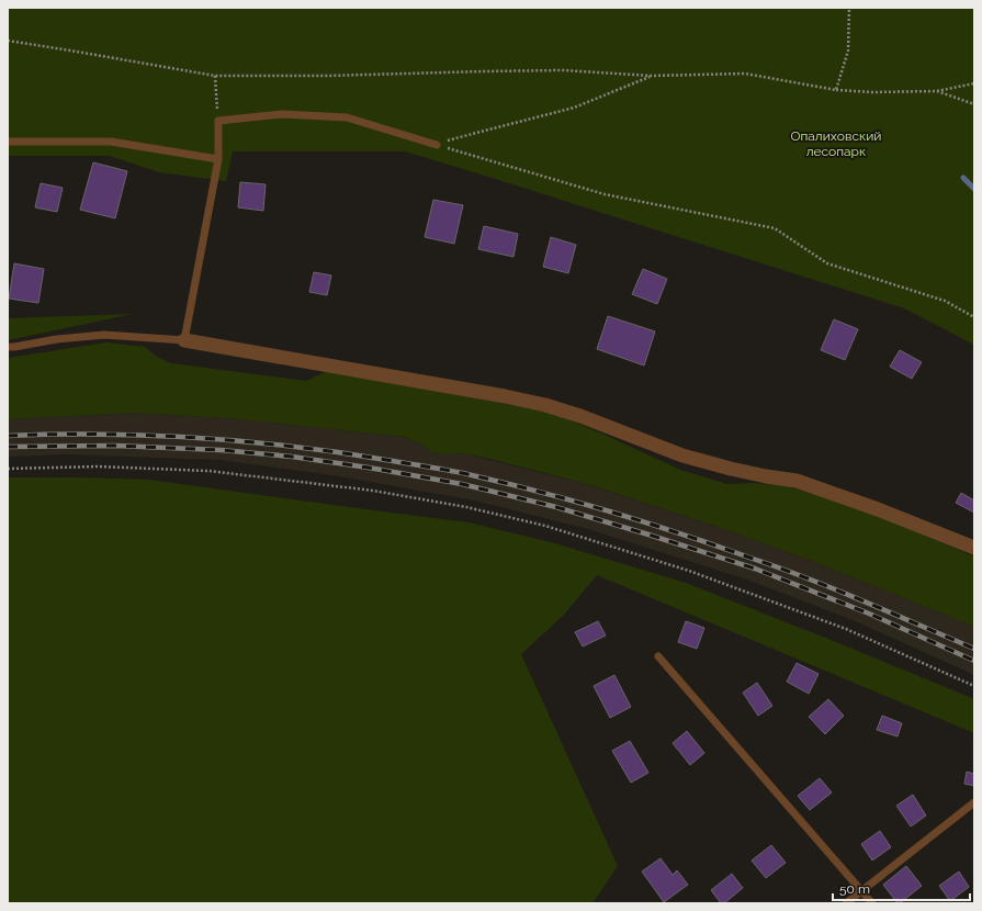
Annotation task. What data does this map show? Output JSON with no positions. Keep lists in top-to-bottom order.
{
  "parks": ["Опалиховский лесопарк"],
  "scale_bar": "50 m"
}
